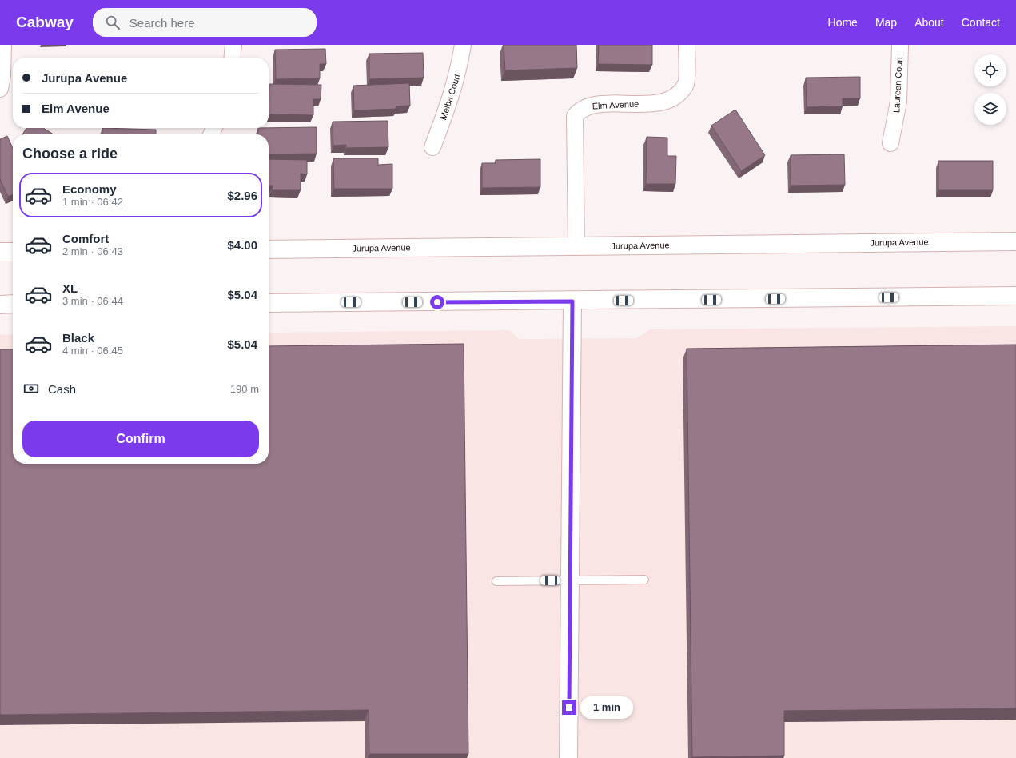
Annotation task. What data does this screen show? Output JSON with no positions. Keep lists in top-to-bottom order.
{
  "streets": {
    "main road": ["Jurupa Avenue"],
    "street": ["Laureen Court", "Melba Court", "Elm Avenue"]
  },
  "crossings": [
    ["Elm Avenue", "Jurupa Avenue"]
  ],
  "page": {
    "header": "Cabway",
    "search": "Search here",
    "nav": [
      "Home",
      "Map",
      "About",
      "Contact"
    ],
    "banner": ["Jurupa Avenue", "Elm Avenue"],
    "heading": "Choose a ride",
    "list": [
      {
        "name": "Economy",
        "note": "1 min · 06:42",
        "value": "$2.96"
      },
      {
        "name": "Comfort",
        "note": "2 min · 06:43",
        "value": "$4.00"
      },
      {
        "name": "XL",
        "note": "3 min · 06:44",
        "value": "$5.04"
      },
      {
        "name": "Black",
        "note": "4 min · 06:45",
        "value": "$5.04"
      }
    ],
    "pay": ["Cash", "190 m"],
    "buttons": "Confirm",
    "bubble": "1 min"
  }
}
